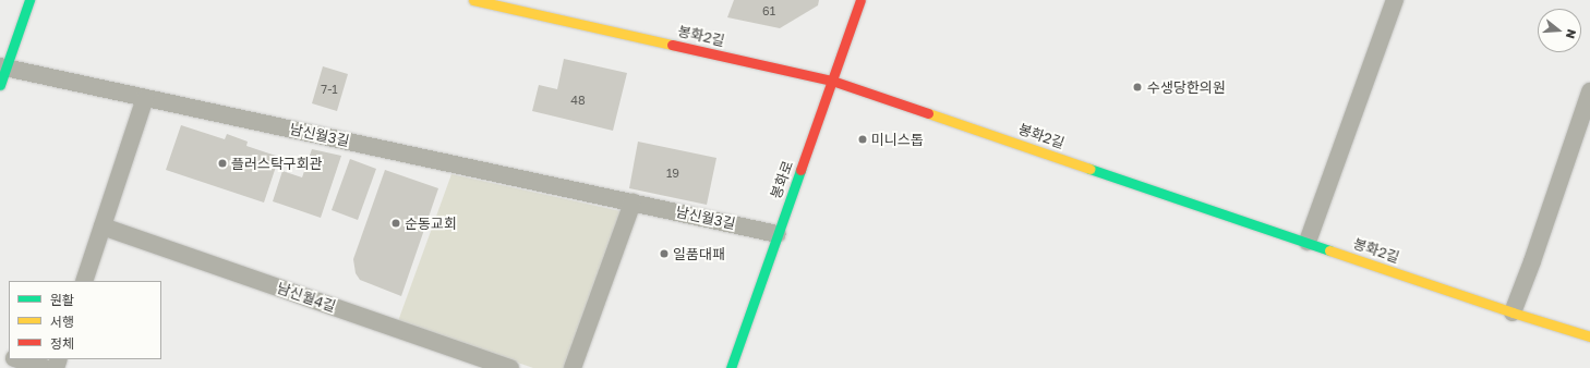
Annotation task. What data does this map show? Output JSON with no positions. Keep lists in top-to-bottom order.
{
  "streets": {
    "street": [
      "봉화2길",
      "남신월3길",
      "봉화로",
      "남신월4길"
    ]
  },
  "crossings": [
    ["봉화2길", "봉화로"],
    ["남신월3길", "봉화로"]
  ],
  "places": [
    "수생당한의원",
    "미니스톱",
    "플러스탁구회관",
    "순동교회",
    "일품대패"
  ],
  "house_numbers": [
    "61",
    "7-1",
    "48",
    "19"
  ],
  "legend": ["원활", "서행", "정체"],
  "north": "right"
}
